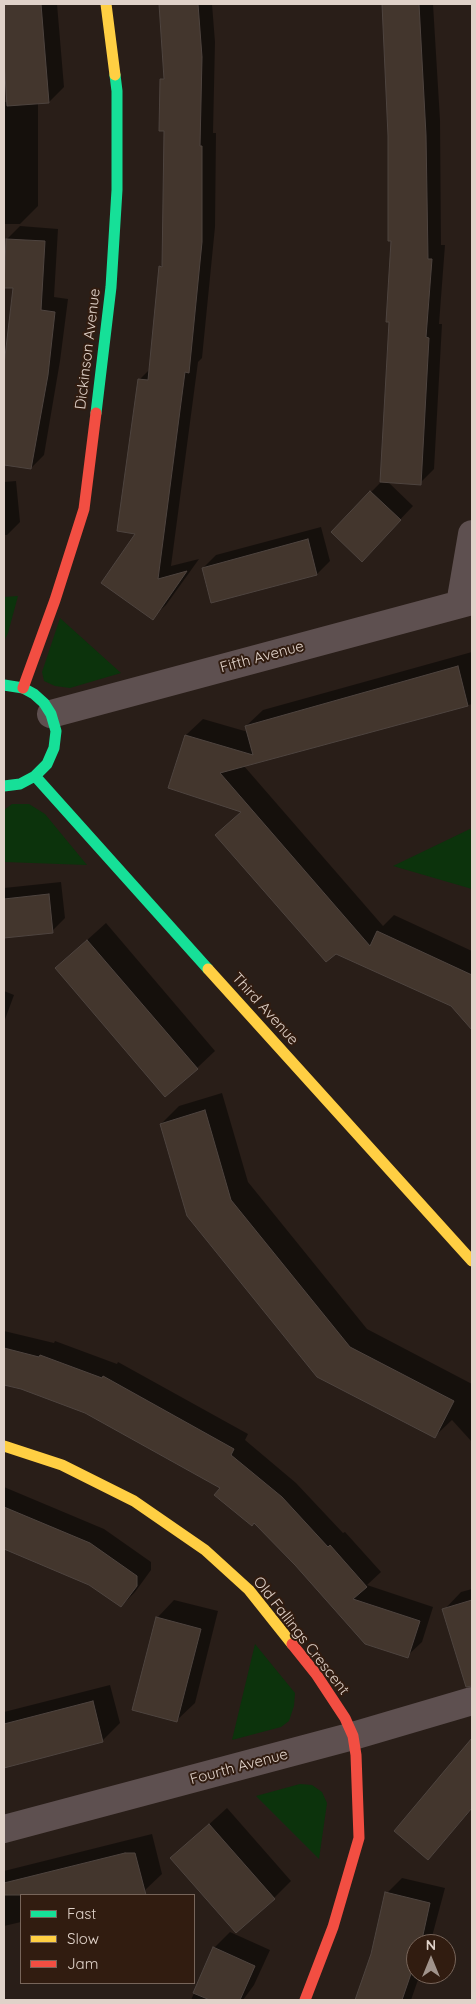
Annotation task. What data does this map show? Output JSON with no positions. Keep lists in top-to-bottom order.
{
  "streets": {
    "street": [
      "Dickinson Avenue",
      "Fifth Avenue",
      "Third Avenue",
      "Old Fallings Crescent",
      "Fourth Avenue"
    ]
  },
  "crossings": [
    ["Old Fallings Crescent", "Fourth Avenue"]
  ],
  "legend": ["Fast", "Slow", "Jam"],
  "north": "top"
}
